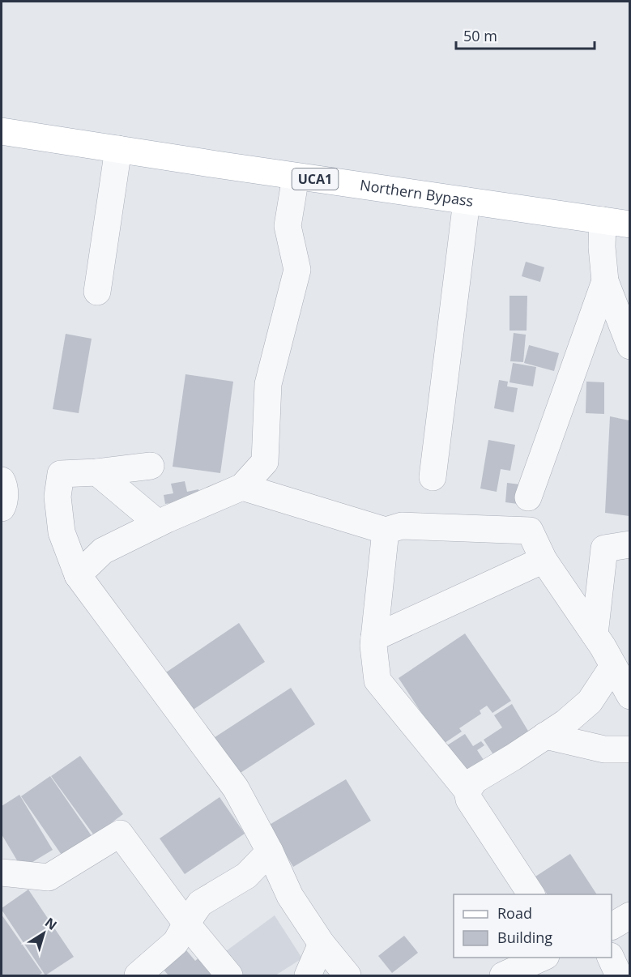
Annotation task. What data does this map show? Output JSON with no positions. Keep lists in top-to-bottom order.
{
  "streets": {
    "main road": ["UCA1", "Northern Bypass"]
  },
  "legend": ["Road", "Building"],
  "scale_bar": "50 m",
  "north": "top right"
}
